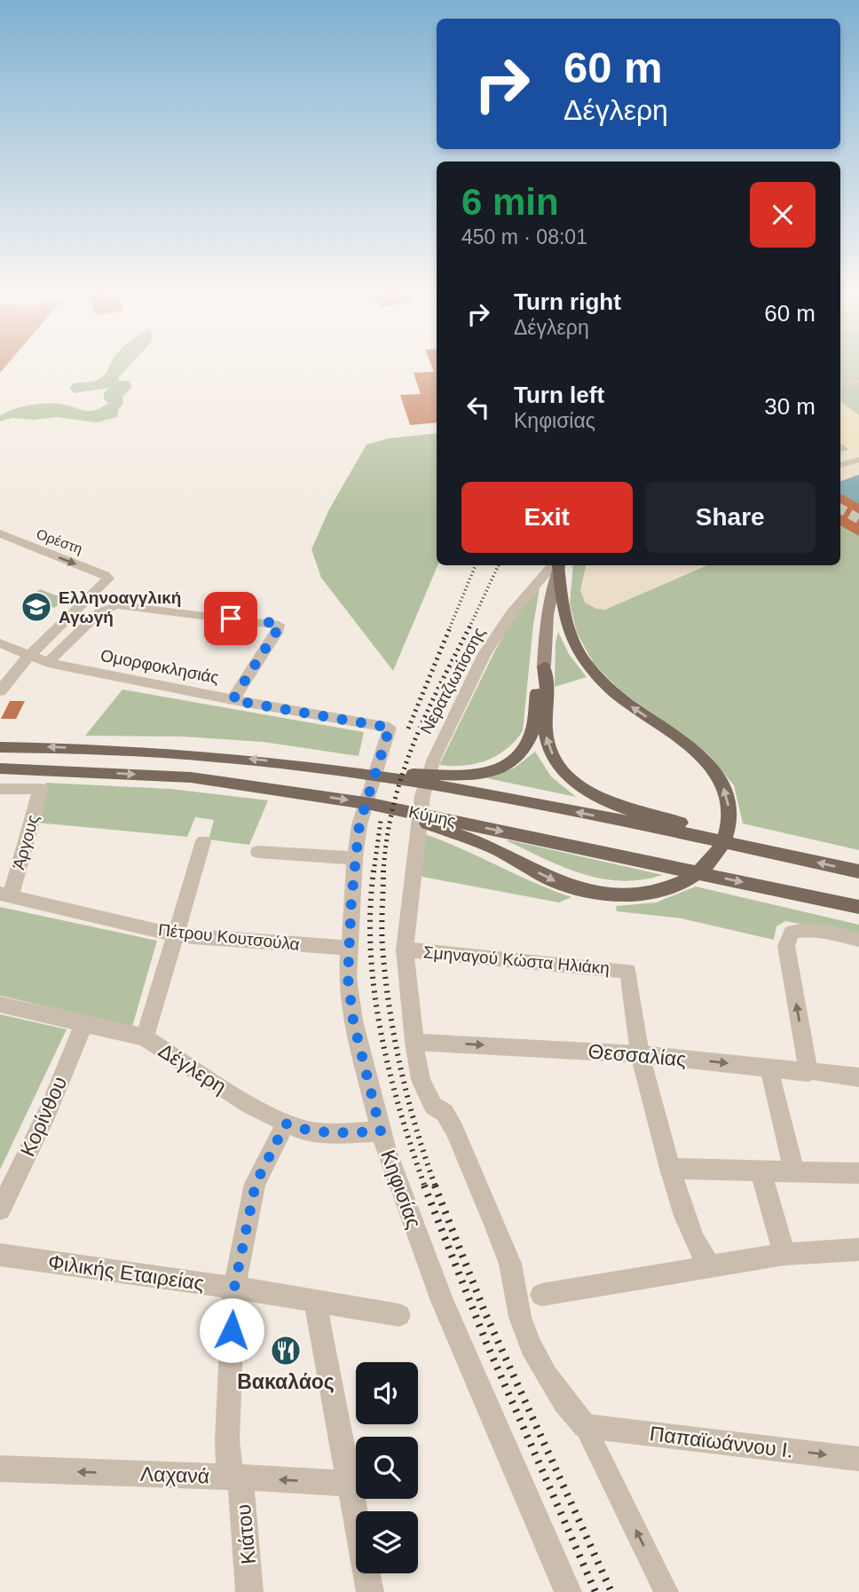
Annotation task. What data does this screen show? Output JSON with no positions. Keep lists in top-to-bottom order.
{
  "streets": {
    "main road": ["Κύμης"],
    "street": [
      "Ορέστη",
      "Ομορφοκλησιάς",
      "Νερατζιωτίσσης",
      "Άργους",
      "Πέτρου Κουτσούλα",
      "Σμηναγού Κώστα Ηλιάκη",
      "Θεσσαλίας",
      "Δέγλερη",
      "Κορίνθου",
      "Κηφισίας",
      "Φιλικής Εταιρείας",
      "Παπαϊωάννου Ι.",
      "Λαχανά",
      "Κιάτου"
    ]
  },
  "crossings": [
    ["Ορέστη", "Ομορφοκλησιάς"],
    ["Ομορφοκλησιάς", "Κηφισίας"],
    ["Νερατζιωτίσσης", "Σμηναγού Κώστα Ηλιάκη"],
    ["Άργους", "Πέτρου Κουτσούλα"],
    ["Πέτρου Κουτσούλα", "Κηφισίας"],
    ["Σμηναγού Κώστα Ηλιάκη", "Θεσσαλίας"],
    ["Δέγλερη", "Κορίνθου"],
    ["Δέγλερη", "Κηφισίας"],
    ["Δέγλερη", "Κιάτου"],
    ["Φιλικής Εταιρείας", "Κιάτου"],
    ["Λαχανά", "Κιάτου"]
  ],
  "one_way": ["Θεσσαλίας", "Παπαϊωάννου Ι.", "Λαχανά"],
  "places": {
    "school or university": ["Ελληνοαγγλική Αγωγή"],
    "restaurant": ["Βακαλάος"]
  },
  "page": {
    "turn": ["60 m", "Δέγλερη"],
    "heading": ["6 min", "450 m · 08:01"],
    "list": [
      {
        "name": "Turn right",
        "note": "Δέγλερη",
        "value": "60 m"
      },
      {
        "name": "Turn left",
        "note": "Κηφισίας",
        "value": "30 m"
      }
    ],
    "buttons": ["Exit", "Share"]
  }
}
